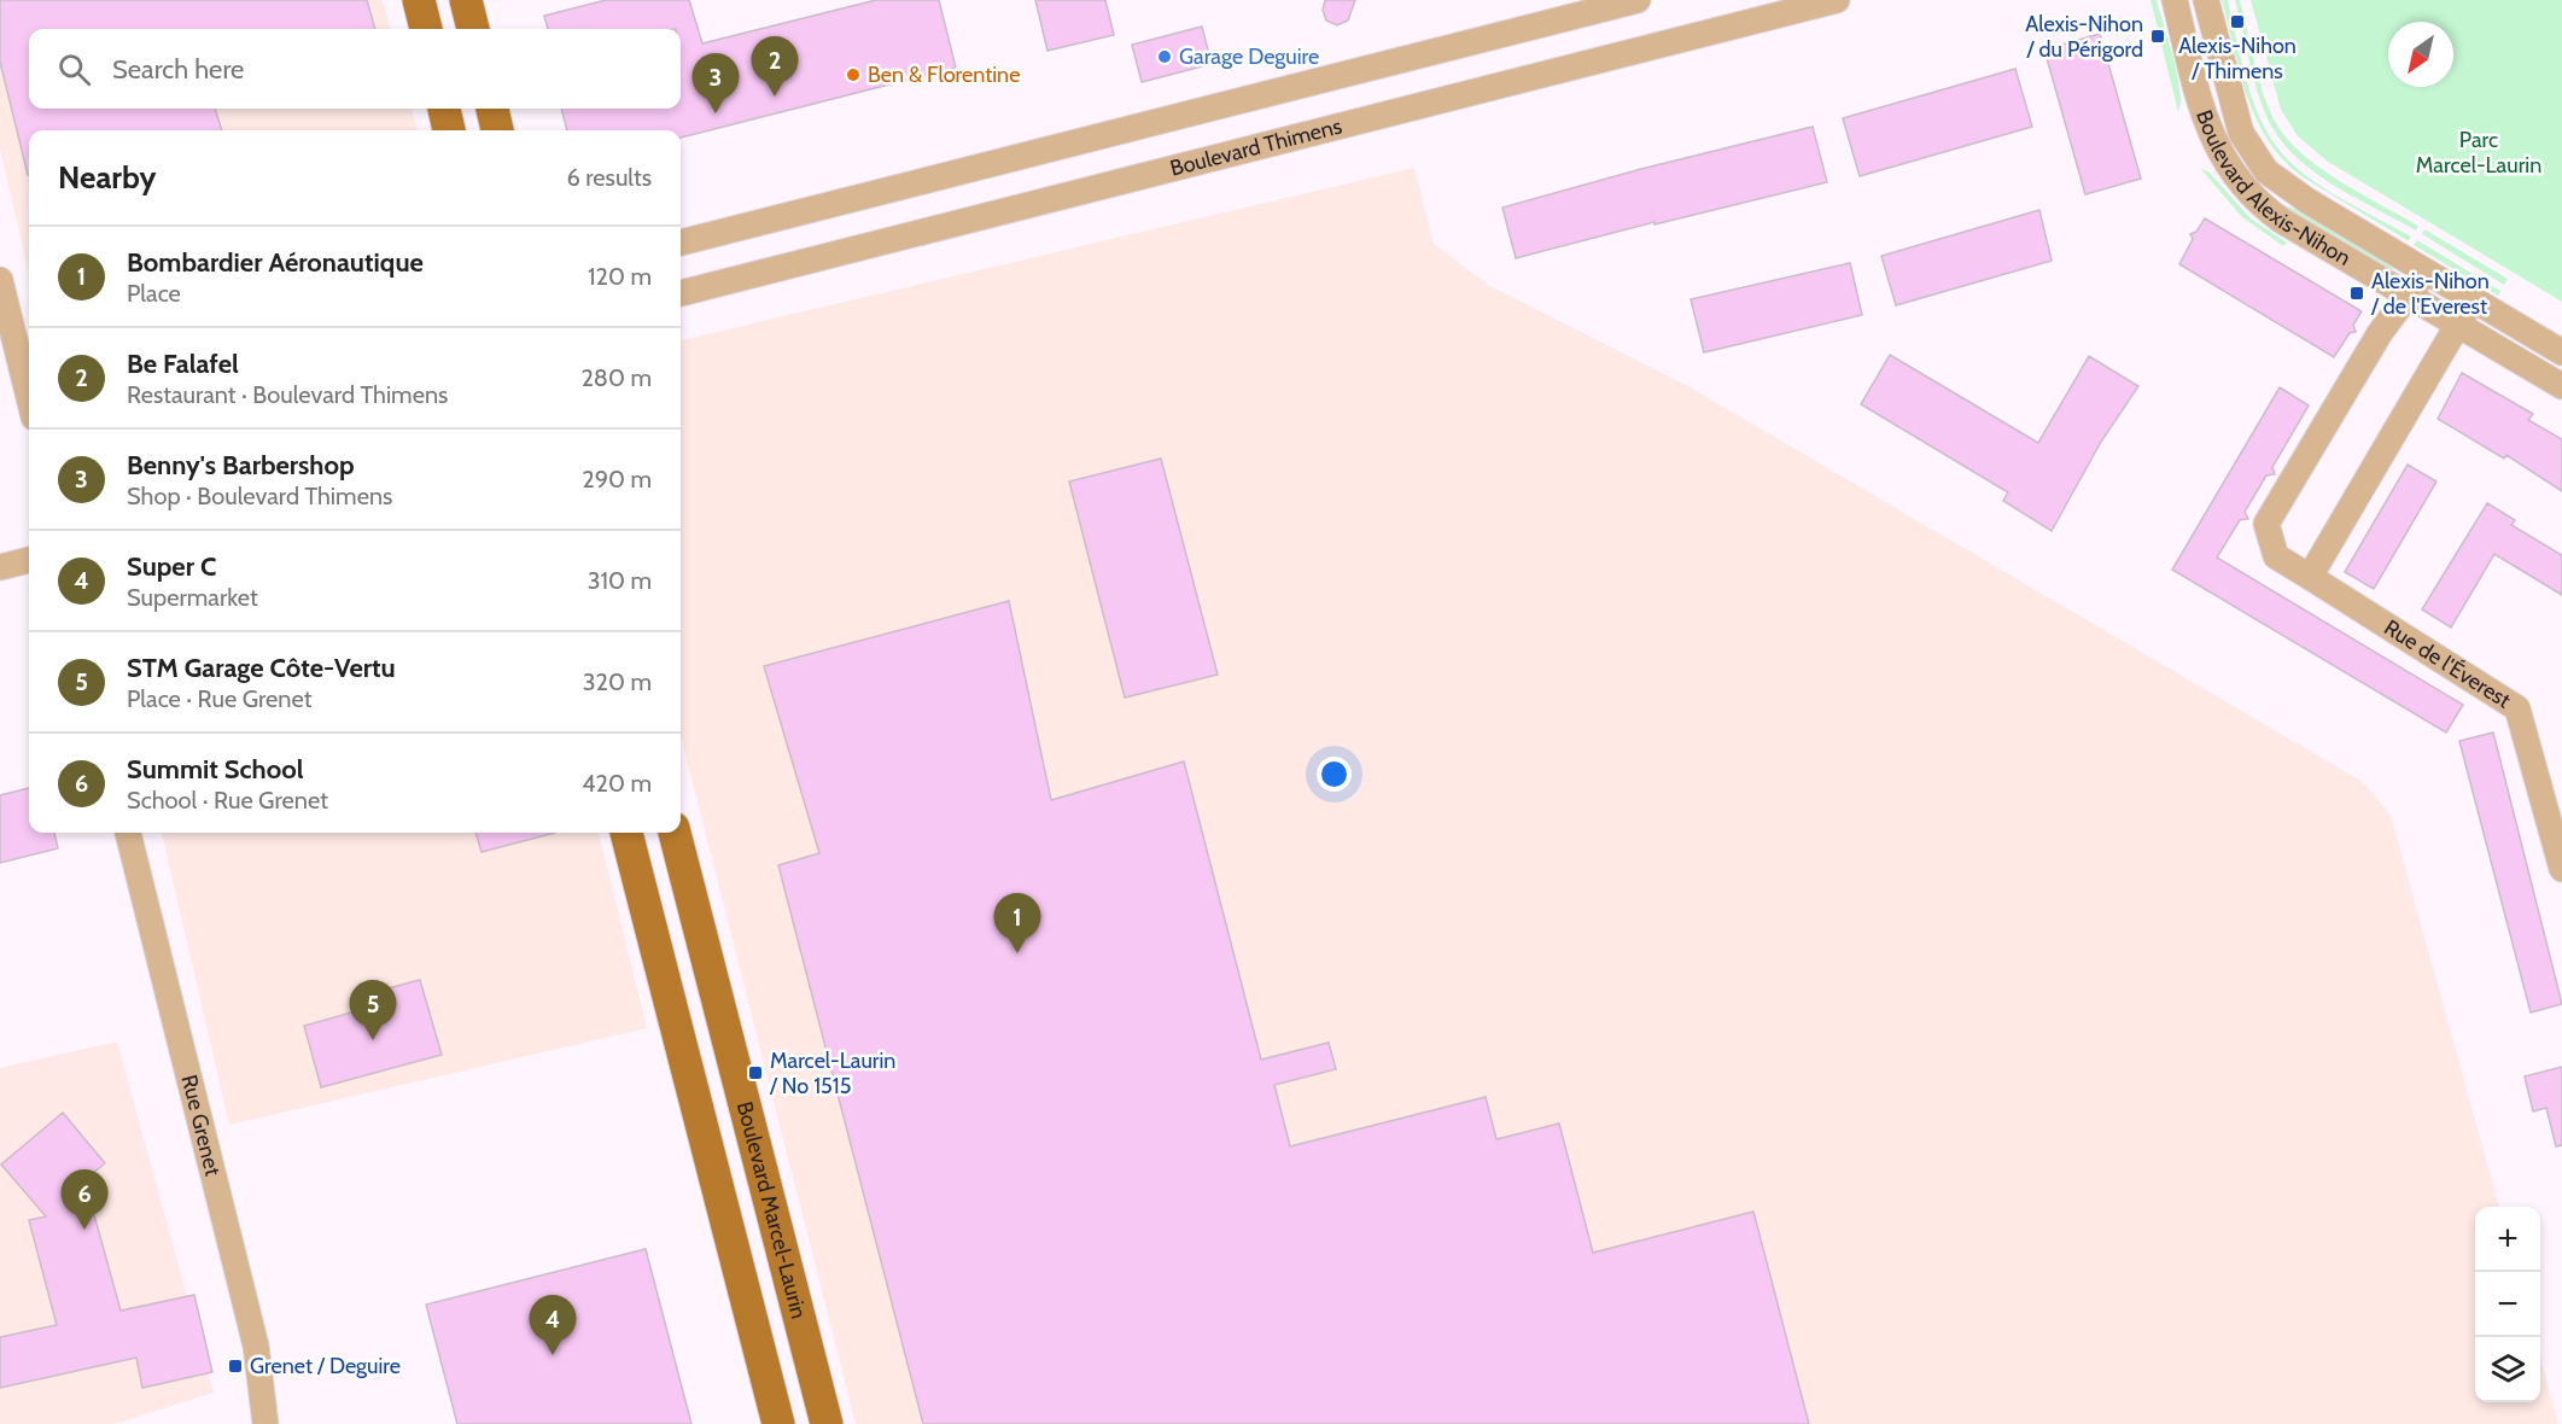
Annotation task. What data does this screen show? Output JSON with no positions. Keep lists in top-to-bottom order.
{
  "streets": {
    "main road": ["Boulevard Marcel-Laurin"],
    "street": [
      "Boulevard Thimens",
      "Boulevard Alexis-Nihon",
      "Rue de l'Éverest",
      "Rue Grenet"
    ]
  },
  "crossings": [
    ["Boulevard Alexis-Nihon", "Rue de l'Éverest"]
  ],
  "parks": ["Parc Marcel-Laurin"],
  "places": {
    "transit": [
      "Alexis-Nihon / Thimens",
      "Alexis-Nihon / du Périgord",
      "Alexis-Nihon / de l'Everest",
      "Marcel-Laurin / No 1515",
      "Grenet / Deguire"
    ],
    "other": ["Garage Deguire", "Ben & Florentine"]
  },
  "north": "bottom left",
  "page": {
    "search": "Search here",
    "pins": [
      "2",
      "3",
      "1",
      "5",
      "6",
      "4"
    ],
    "heading": ["Nearby", "6 results"],
    "list": [
      {
        "mark": "1",
        "name": "Bombardier Aéronautique",
        "note": "Place",
        "value": "120 m"
      },
      {
        "mark": "2",
        "name": "Be Falafel",
        "note": "Restaurant · Boulevard Thimens",
        "value": "280 m"
      },
      {
        "mark": "3",
        "name": "Benny's Barbershop",
        "note": "Shop · Boulevard Thimens",
        "value": "290 m"
      },
      {
        "mark": "4",
        "name": "Super C",
        "note": "Supermarket",
        "value": "310 m"
      },
      {
        "mark": "5",
        "name": "STM Garage Côte-Vertu",
        "note": "Place · Rue Grenet",
        "value": "320 m"
      },
      {
        "mark": "6",
        "name": "Summit School",
        "note": "School · Rue Grenet",
        "value": "420 m"
      }
    ],
    "map_buttons": ["+", "−"]
  }
}
